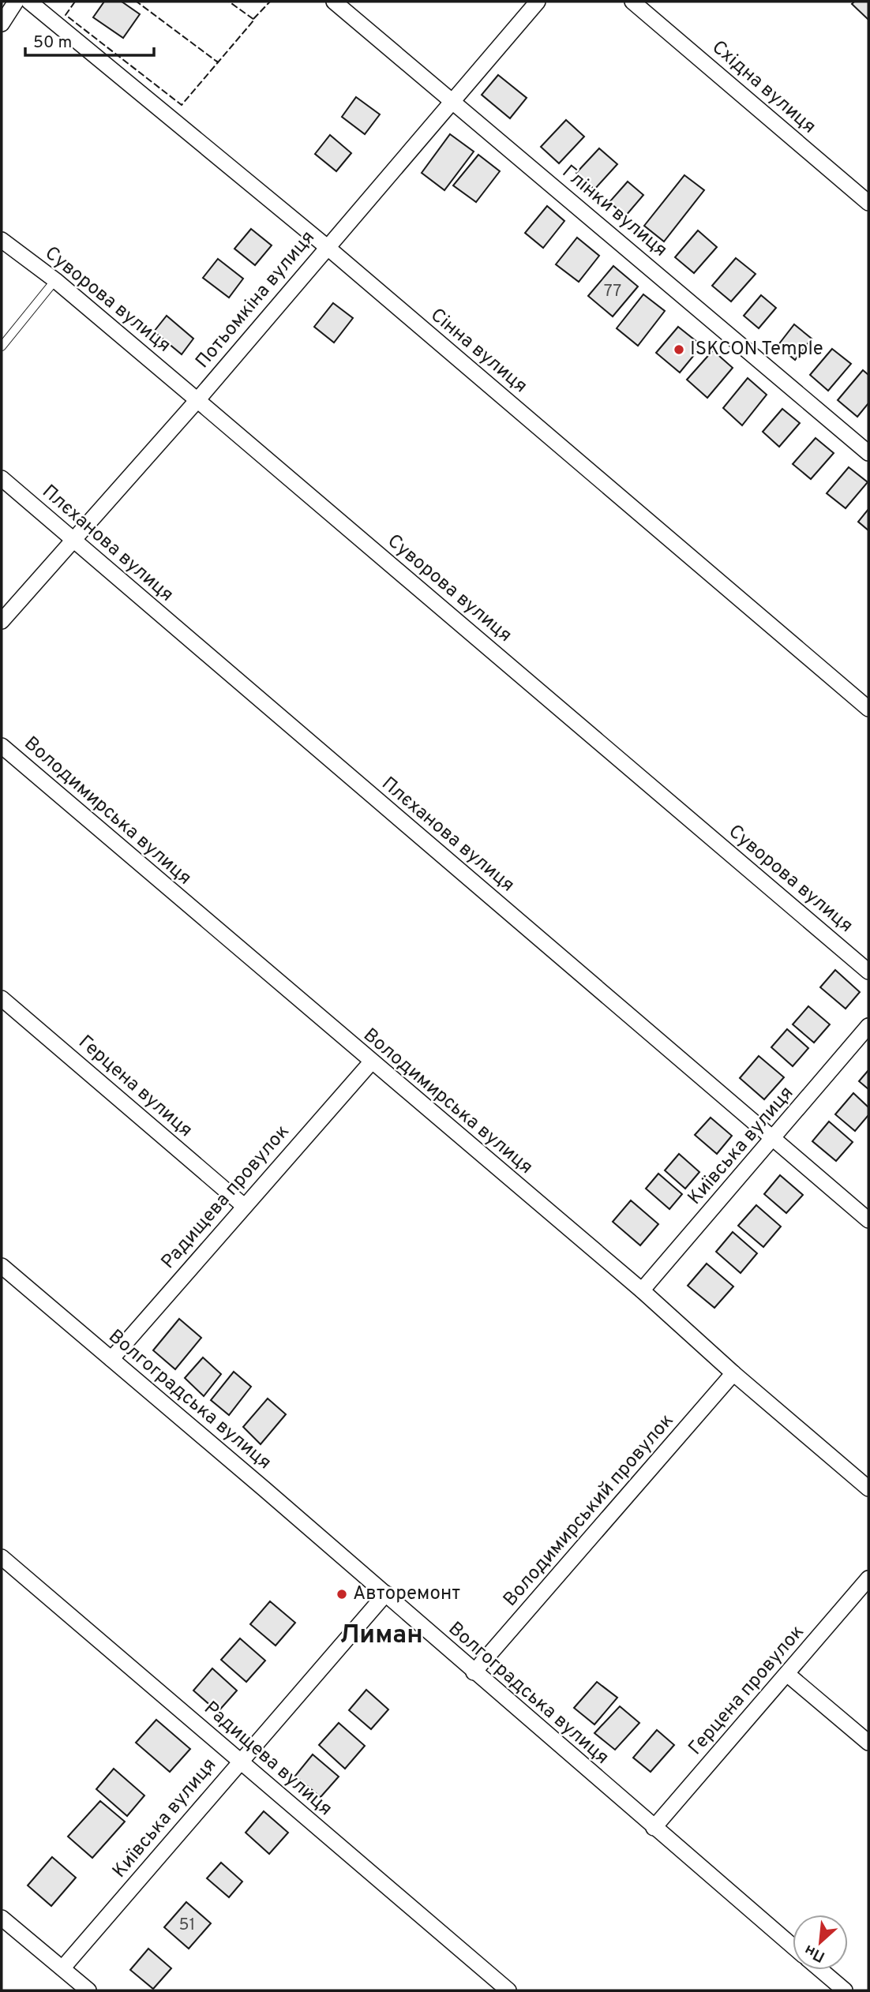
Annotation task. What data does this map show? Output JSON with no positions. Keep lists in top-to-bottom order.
{
  "streets": {
    "street": [
      "Східна вулиця",
      "Глінки вулиця",
      "Суворова вулиця",
      "Потьомкіна вулиця",
      "Сінна вулиця",
      "Плєханова вулиця",
      "Володимирська вулиця",
      "Герцена вулиця",
      "Київська вулиця",
      "Радищева провулок",
      "Волгоградська вулиця",
      "Володимирський провулок",
      "Герцена провулок",
      "Радищева вулиця"
    ]
  },
  "crossings": [
    ["Глінки вулиця", "Потьомкіна вулиця"],
    ["Суворова вулиця", "Потьомкіна вулиця"],
    ["Потьомкіна вулиця", "Сінна вулиця"],
    ["Потьомкіна вулиця", "Плєханова вулиця"],
    ["Плєханова вулиця", "Київська вулиця"],
    ["Володимирська вулиця", "Київська вулиця"],
    ["Володимирська вулиця", "Радищева провулок"],
    ["Володимирська вулиця", "Володимирський провулок"],
    ["Герцена вулиця", "Радищева провулок"],
    ["Київська вулиця", "Волгоградська вулиця"],
    ["Київська вулиця", "Радищева вулиця"],
    ["Радищева провулок", "Волгоградська вулиця"],
    ["Волгоградська вулиця", "Володимирський провулок"],
    ["Волгоградська вулиця", "Герцена провулок"]
  ],
  "districts": ["Лиман"],
  "places": ["ISKCON Temple", "Авторемонт"],
  "house_numbers": ["77", "51"],
  "scale_bar": "50 m",
  "north": "bottom left"
}
